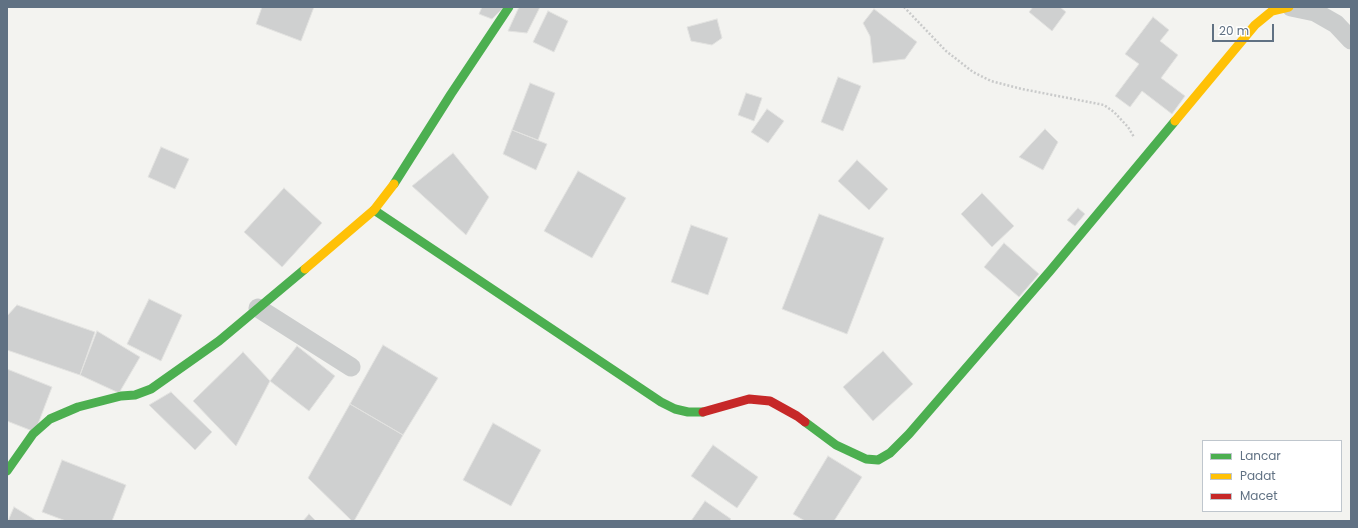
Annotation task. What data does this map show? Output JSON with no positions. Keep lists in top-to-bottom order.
{
  "legend": ["Lancar", "Padat", "Macet"],
  "scale_bar": "20 m"
}
